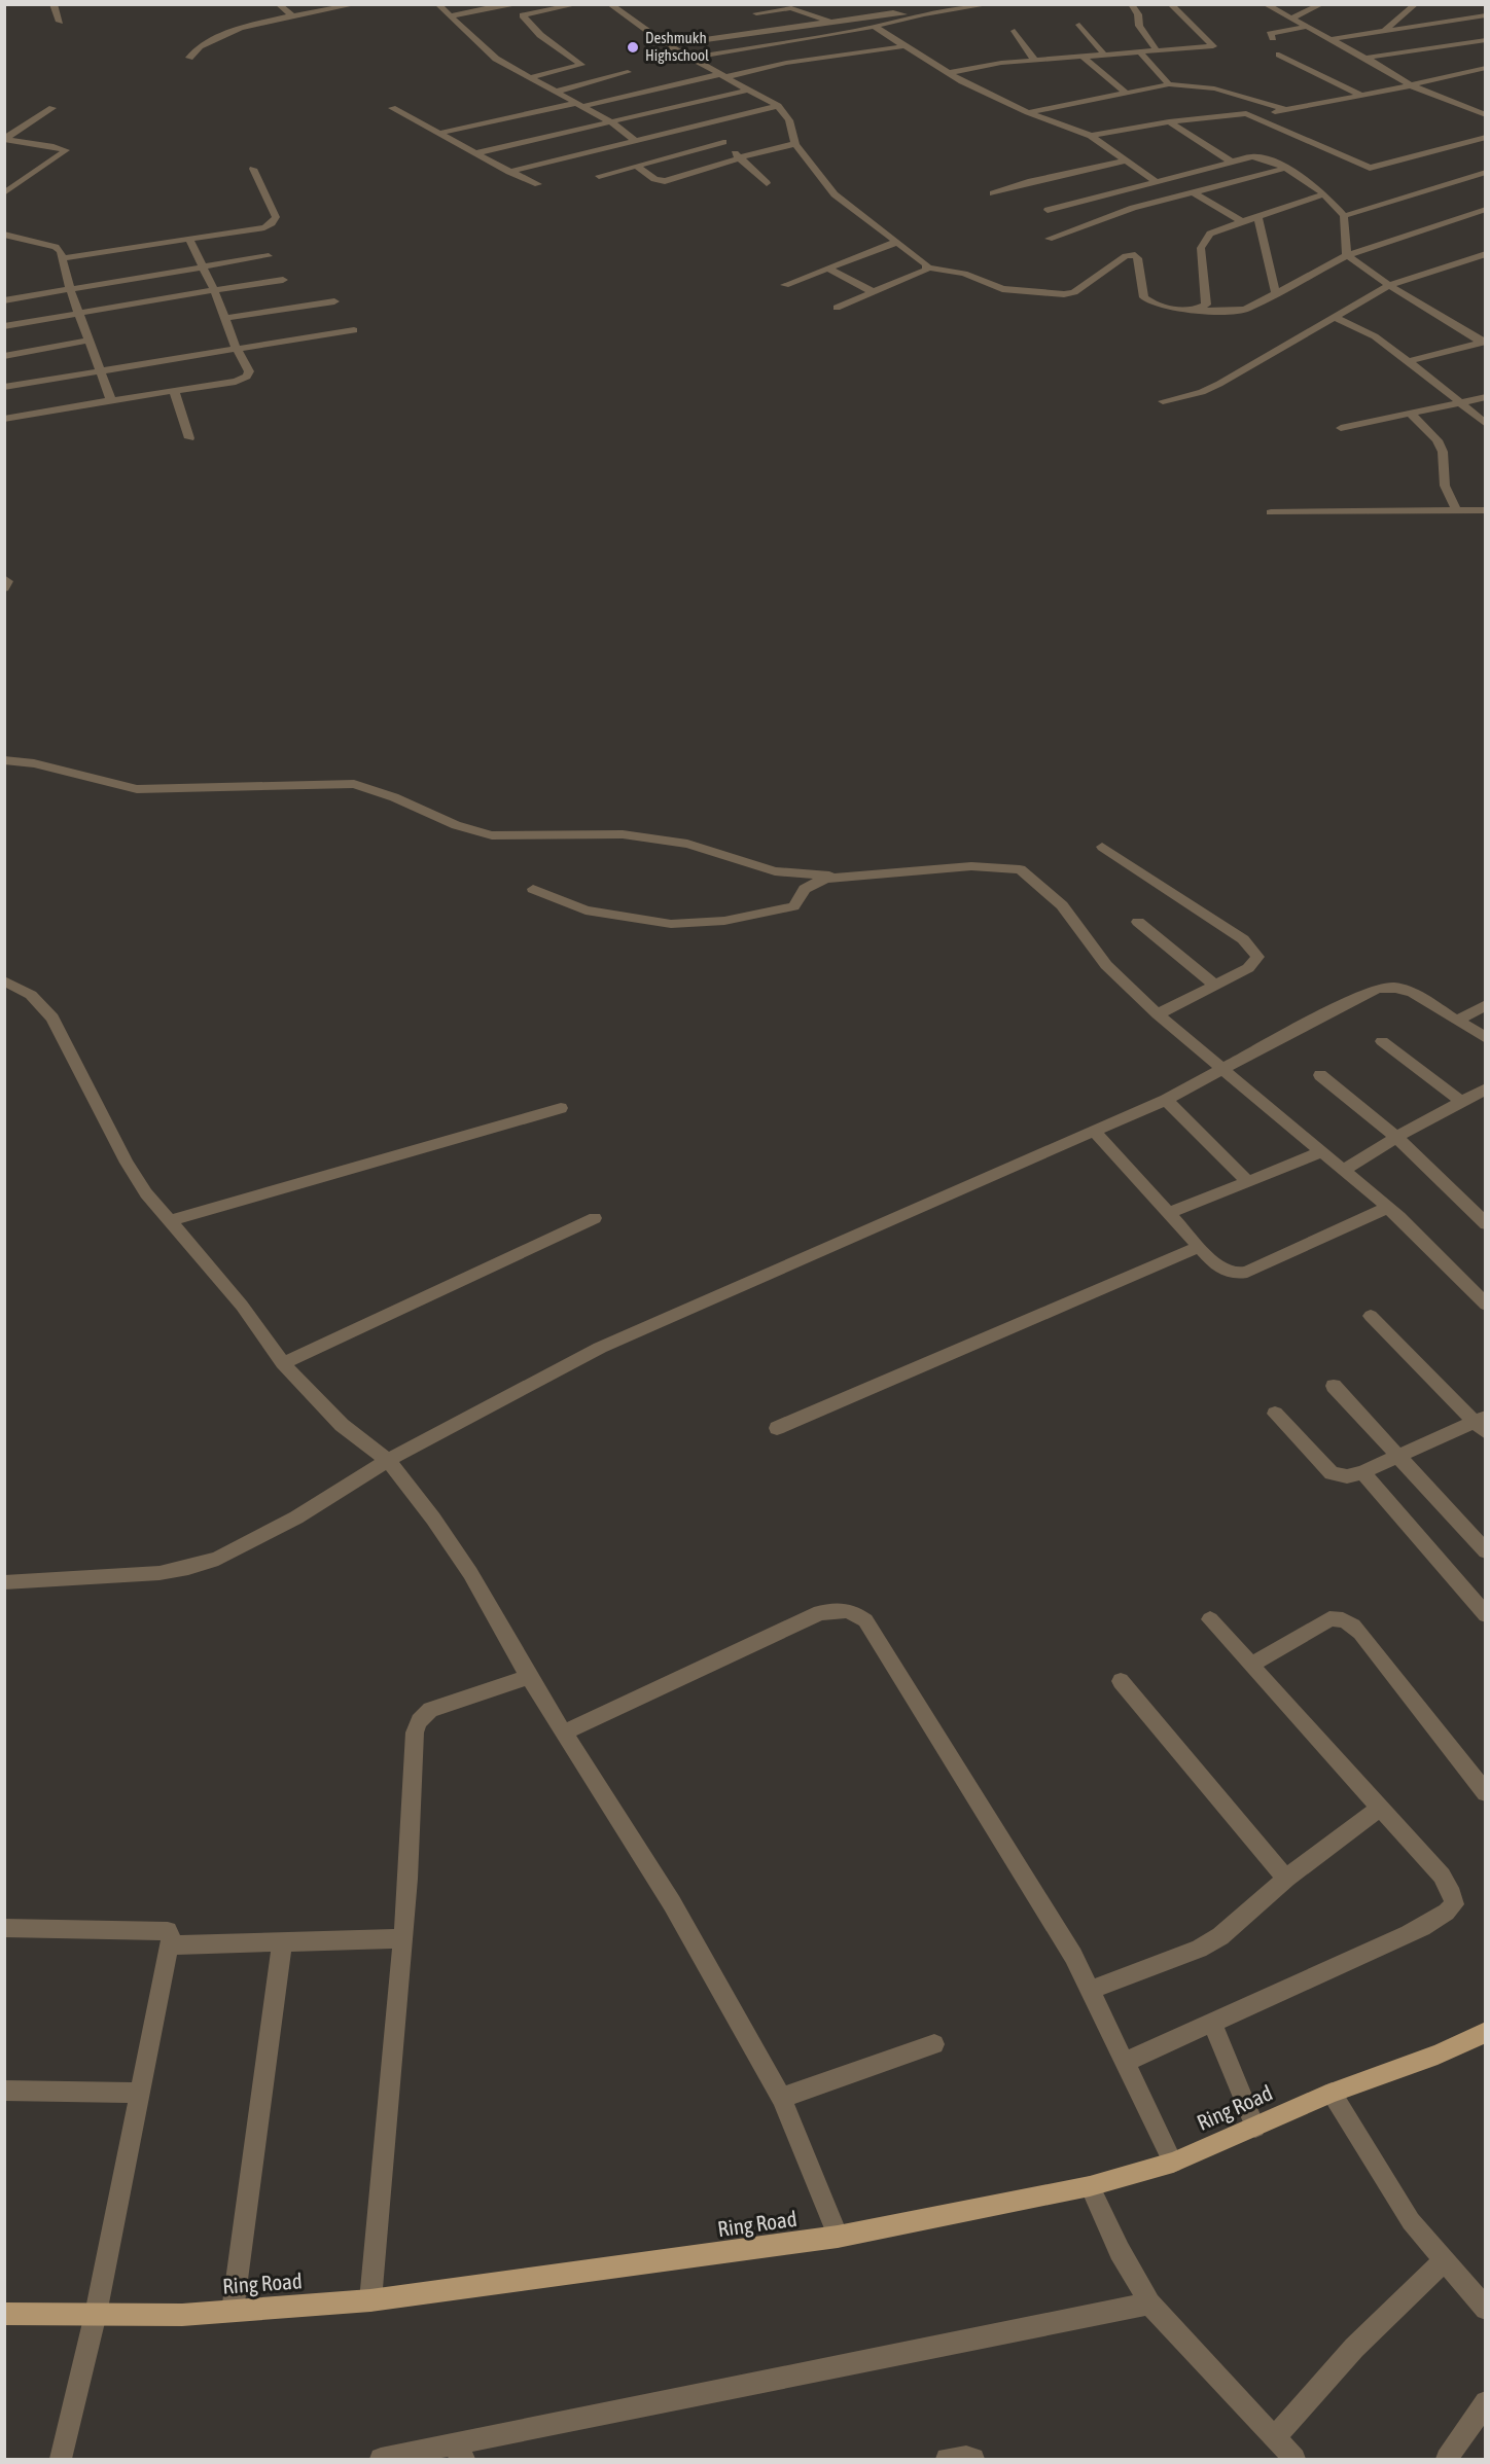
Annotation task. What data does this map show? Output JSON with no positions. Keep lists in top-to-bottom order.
{
  "streets": {
    "main road": ["Ring Road"]
  },
  "places": ["Deshmukh Highschool"]
}
